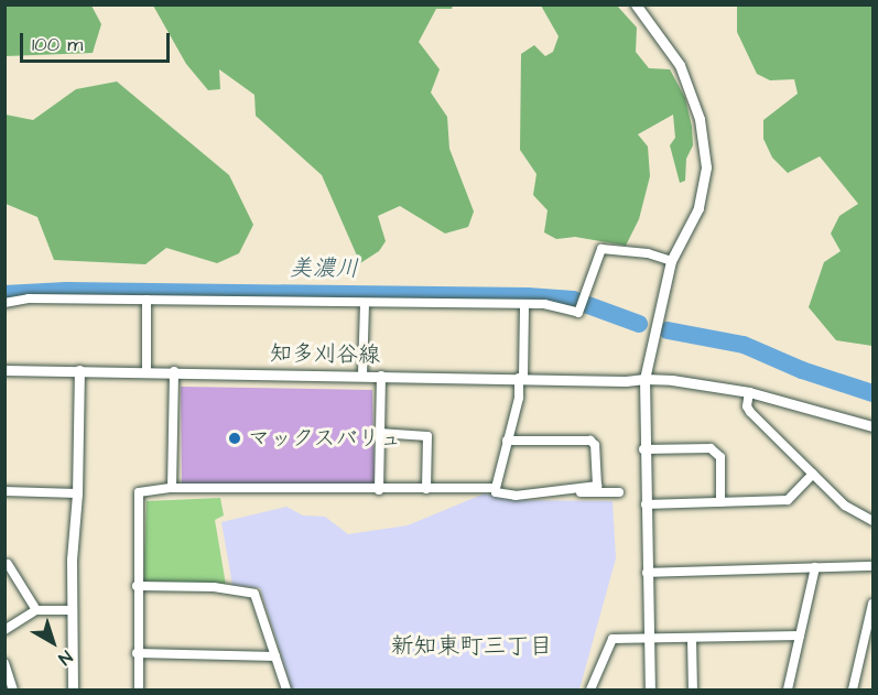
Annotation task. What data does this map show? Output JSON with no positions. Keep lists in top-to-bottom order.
{
  "streets": {
    "street": ["知多刈谷線"]
  },
  "districts": ["新知東町三丁目"],
  "water": ["美濃川"],
  "places": ["マックスバリュ"],
  "scale_bar": "100 m",
  "north": "bottom right"
}
